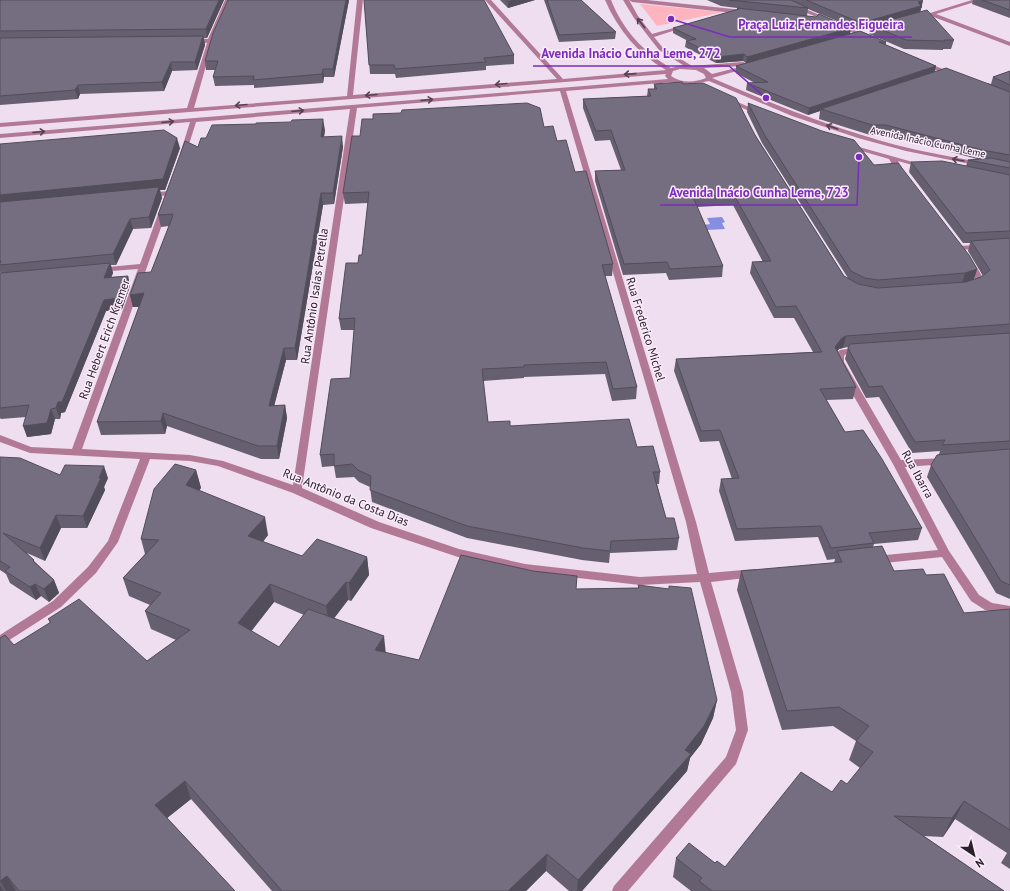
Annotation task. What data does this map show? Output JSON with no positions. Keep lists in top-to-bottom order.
{
  "streets": {
    "street": [
      "Avenida Inácio Cunha Leme",
      "Rua Antônio Isaías Petrella",
      "Rua Frederico Michel",
      "Rua Hebert Erich Kremer",
      "Rua Ibarra",
      "Rua Antônio da Costa Dias"
    ]
  },
  "crossings": [
    ["Rua Antônio Isaías Petrella", "Rua Antônio da Costa Dias"],
    ["Rua Frederico Michel", "Rua Antônio da Costa Dias"],
    ["Rua Hebert Erich Kremer", "Rua Antônio da Costa Dias"]
  ],
  "places": ["Praça Luiz Fernandes Figueira", "Avenida Inácio Cunha Leme, 272", "Avenida Inácio Cunha Leme, 723"],
  "north": "bottom right"
}
